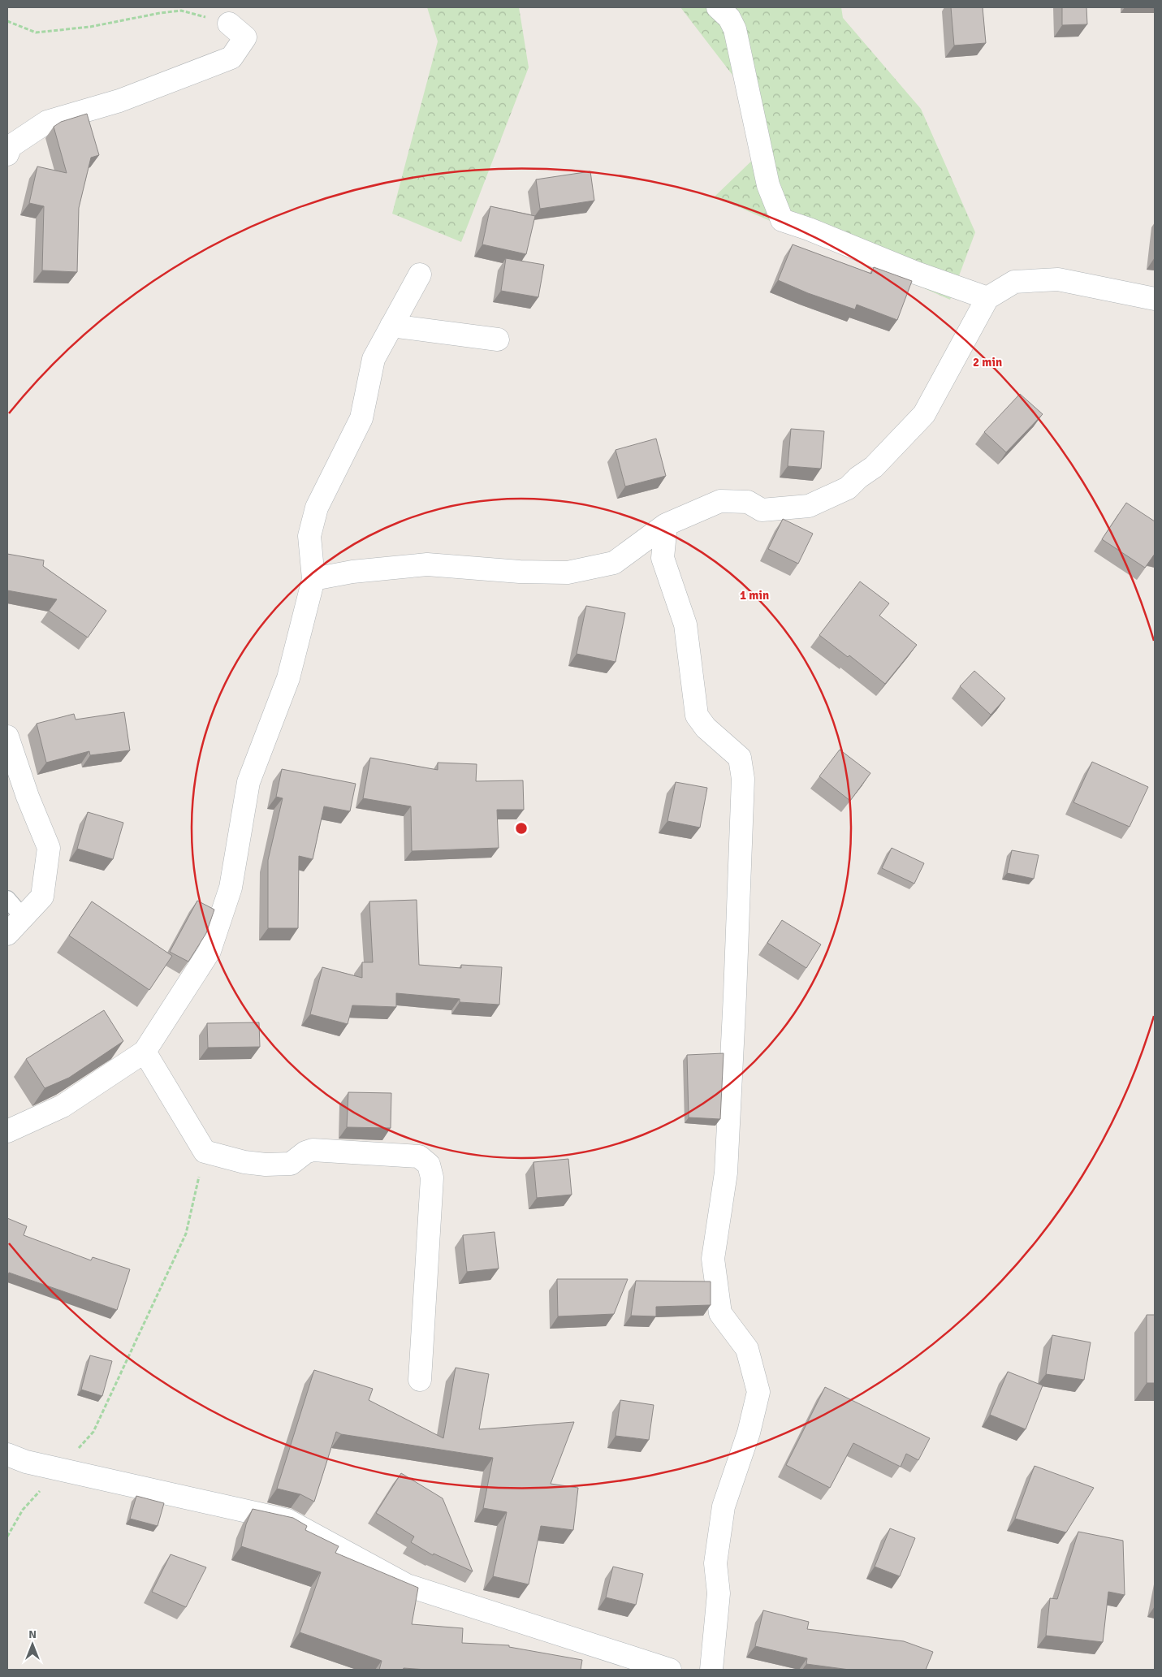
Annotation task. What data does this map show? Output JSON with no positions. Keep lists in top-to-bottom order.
{
  "north": "top",
  "rings": ["2 min", "1 min"]
}
